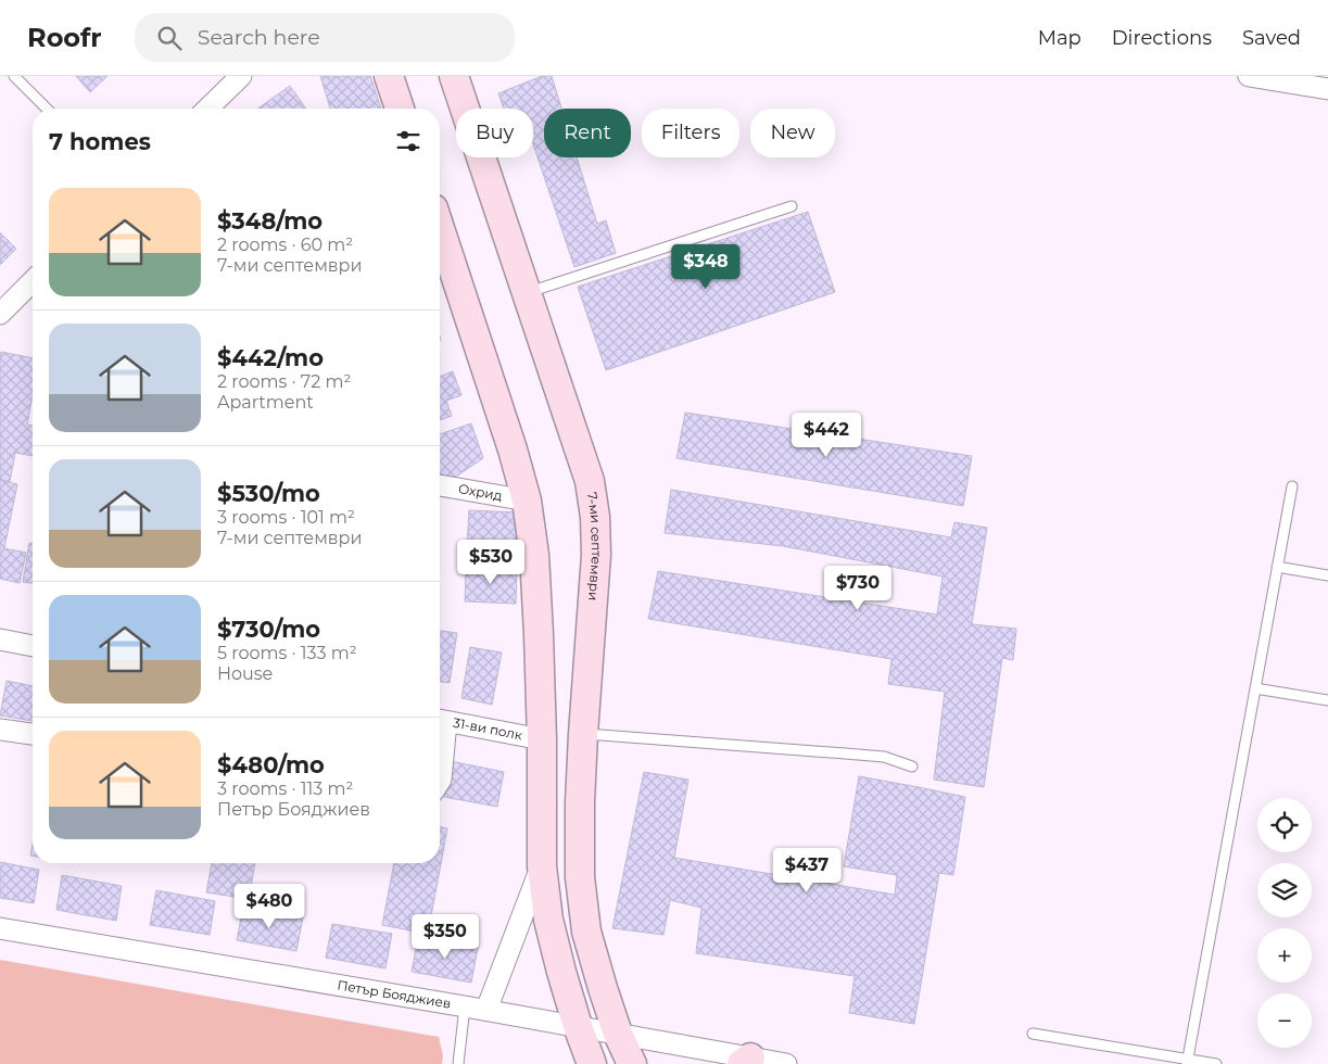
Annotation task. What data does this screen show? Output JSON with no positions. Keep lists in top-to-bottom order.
{
  "streets": {
    "main road": ["7-ми септември"],
    "street": ["Охрид", "31-ви полк", "Петър Бояджиев"]
  },
  "crossings": [
    ["7-ми септември", "Петър Бояджиев"]
  ],
  "page": {
    "header": "Roofr",
    "search": "Search here",
    "nav": ["Map", "Directions", "Saved"],
    "chip": [
      "Buy",
      "Rent",
      "Filters",
      "New"
    ],
    "heading": "7 homes",
    "list": [
      {
        "name": "$348/mo",
        "note": "2 rooms · 60 m² · 7-ми септември"
      },
      {
        "name": "$442/mo",
        "note": "2 rooms · 72 m² · Apartment"
      },
      {
        "name": "$530/mo",
        "note": "3 rooms · 101 m² · 7-ми септември"
      },
      {
        "name": "$730/mo",
        "note": "5 rooms · 133 m² · House"
      },
      {
        "name": "$480/mo",
        "note": "3 rooms · 113 m² · Петър Бояджиев"
      }
    ],
    "price": [
      "$348",
      "$442",
      "$530",
      "$730",
      "$437",
      "$480",
      "$350"
    ],
    "map_buttons": ["+", "−"]
  }
}
